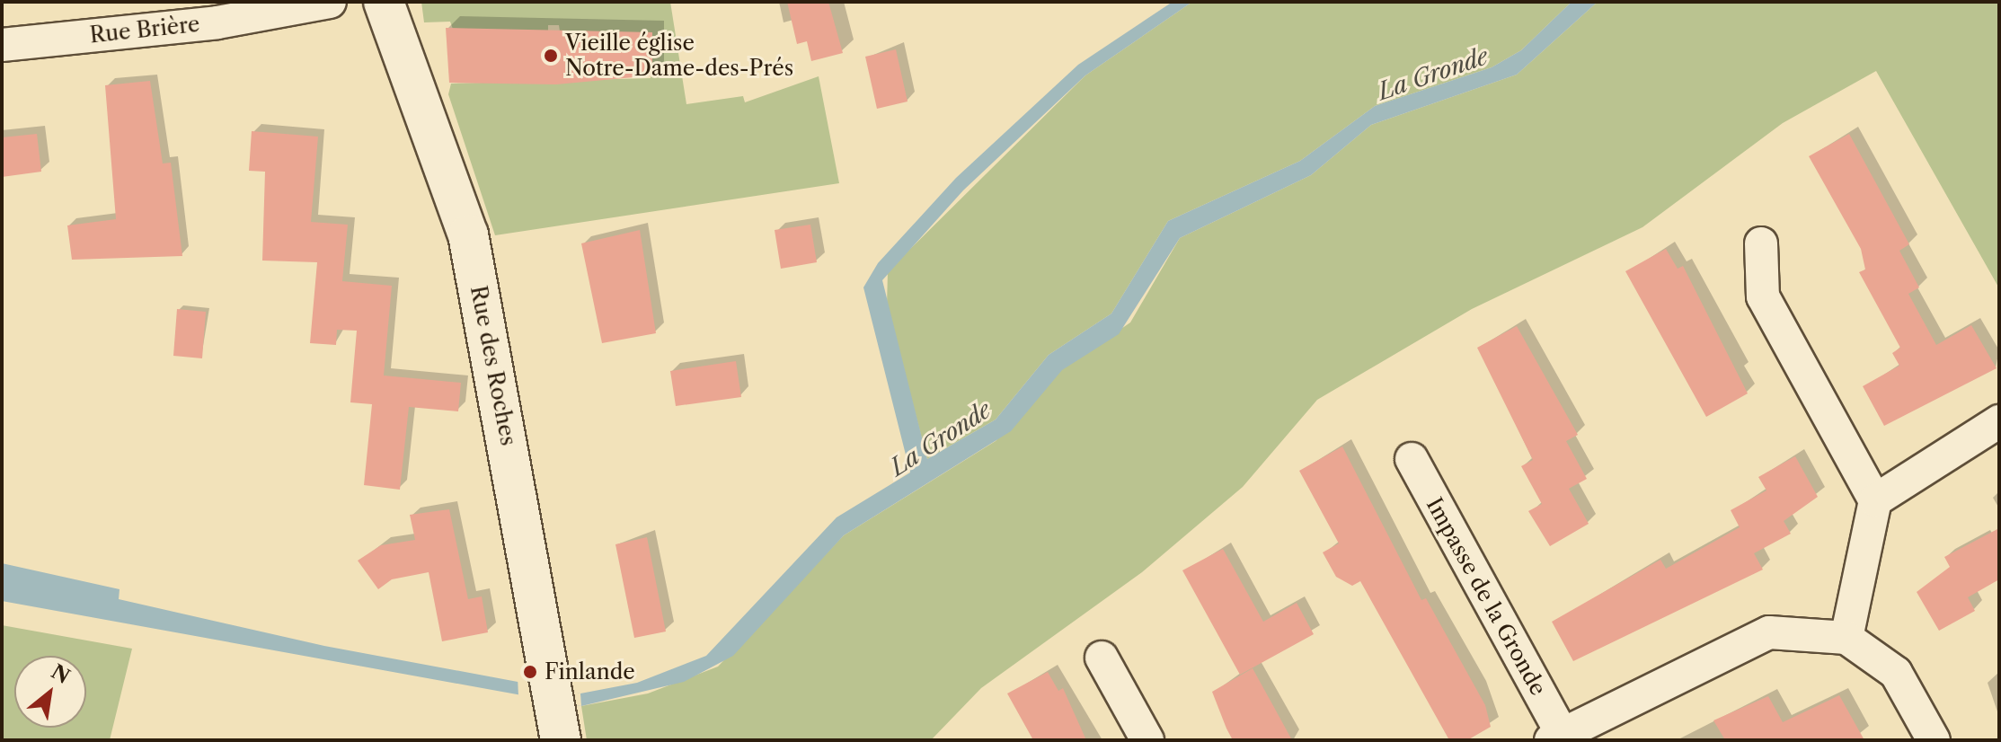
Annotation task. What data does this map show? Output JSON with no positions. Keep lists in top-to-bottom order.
{
  "streets": {
    "street": ["Rue Brière", "Rue des Roches", "Impasse de la Gronde"]
  },
  "water": ["La Gronde"],
  "places": ["Vieille église Notre-Dame-des-Prés", "Finlande"],
  "north": "top right"
}
